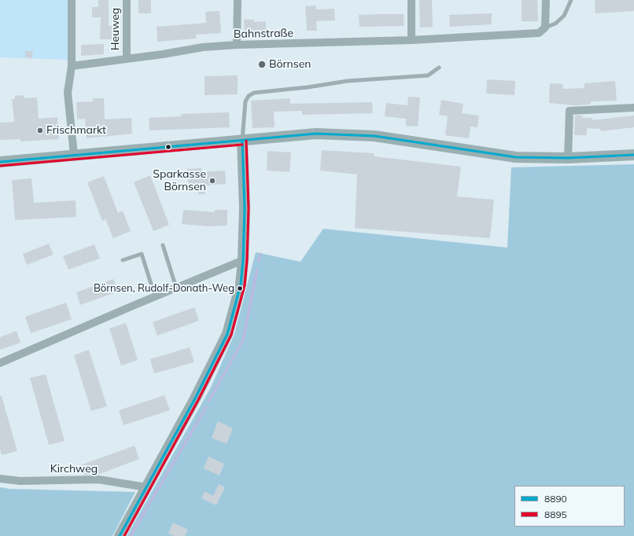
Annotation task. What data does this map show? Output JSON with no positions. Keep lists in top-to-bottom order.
{
  "streets": {
    "street": ["Heuweg", "Bahnstraße", "Kirchweg"]
  },
  "crossings": [
    ["Heuweg", "Bahnstraße"]
  ],
  "places": [
    "Börnsen",
    "Frischmarkt",
    "Sparkasse Börnsen",
    "Börnsen, Rudolf-Donath-Weg"
  ],
  "lines": ["transit line 8890", "transit line 8895"],
  "legend": ["8890", "8895"]
}
